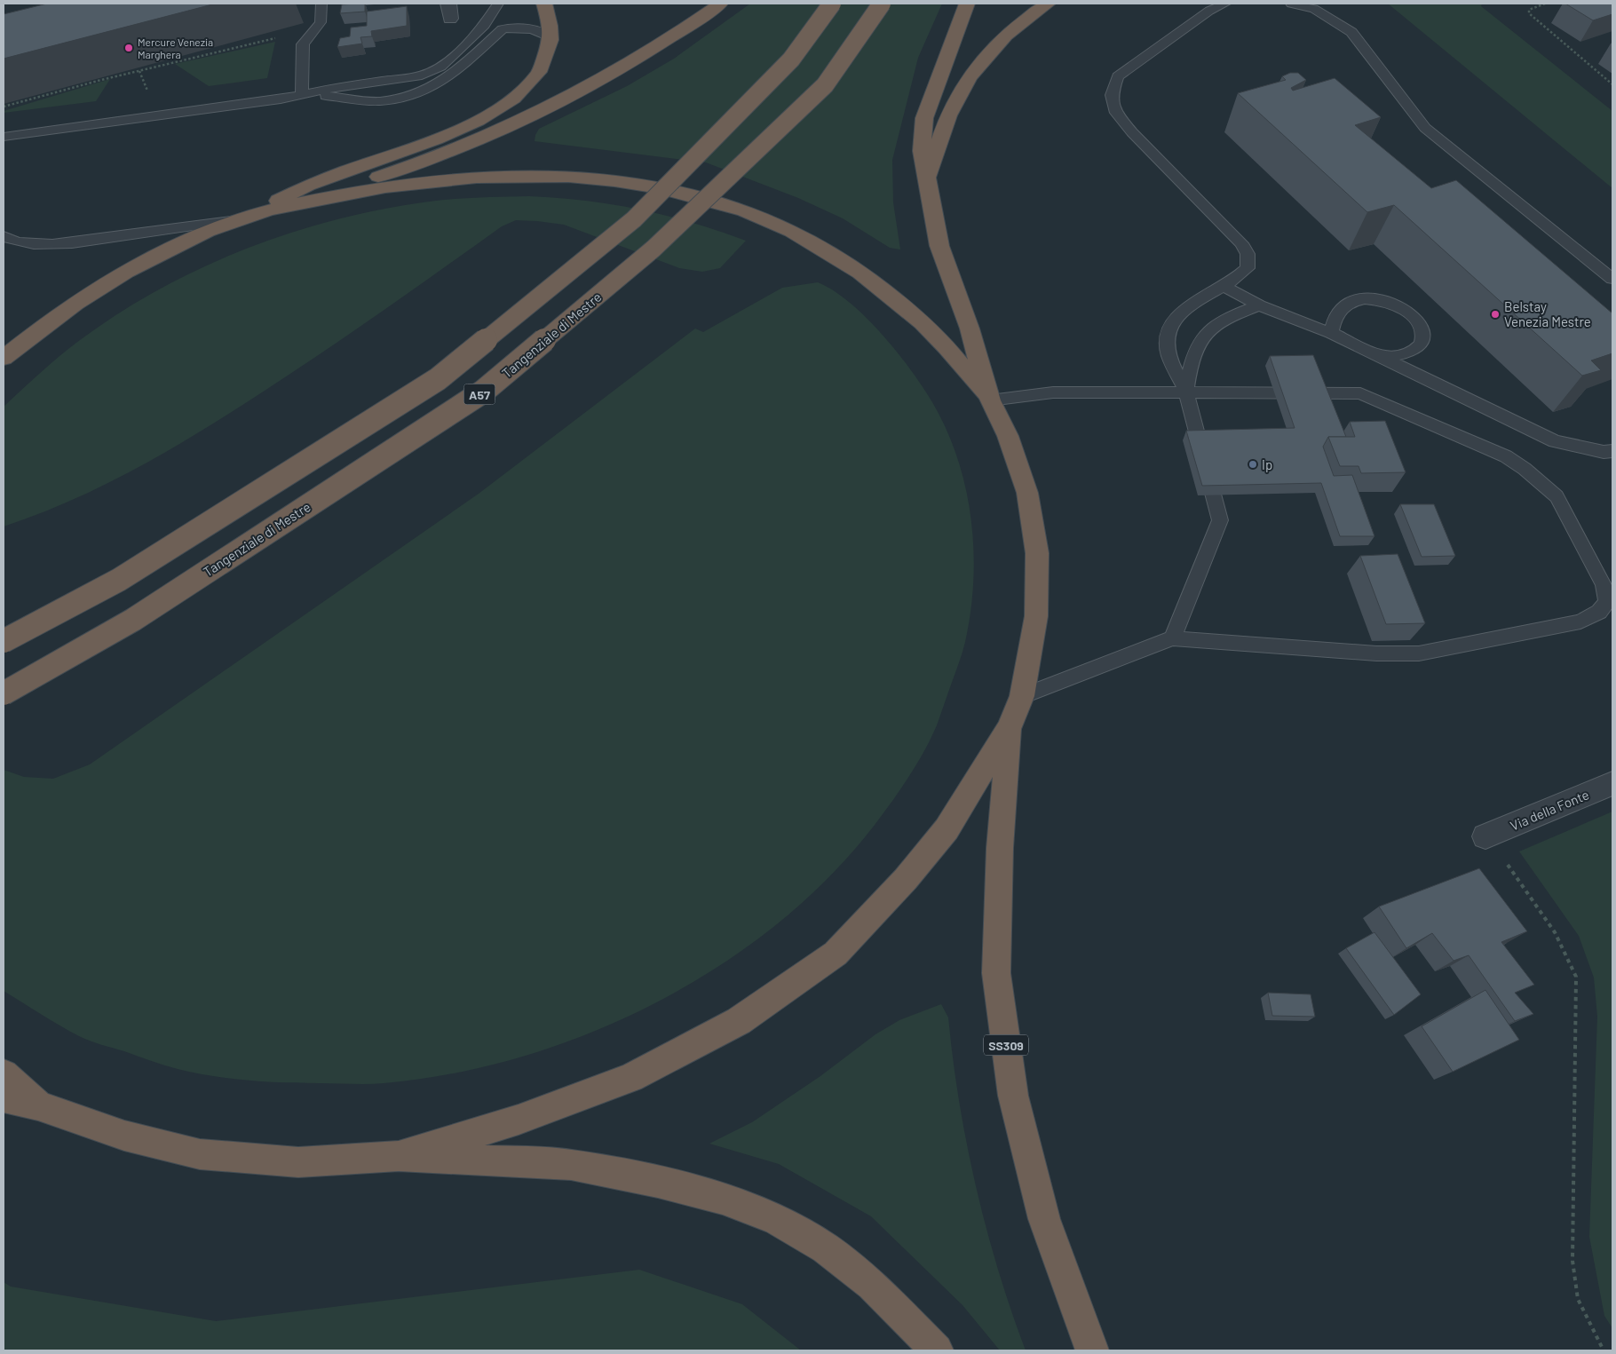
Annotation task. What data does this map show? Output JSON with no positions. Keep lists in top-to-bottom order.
{
  "streets": {
    "highway": ["Tangenziale di Mestre", "A57", "SS309"],
    "street": ["Via della Fonte"]
  },
  "places": ["Mercure Venezia Marghera", "Belstay Venezia Mestre", "Ip"]
}
